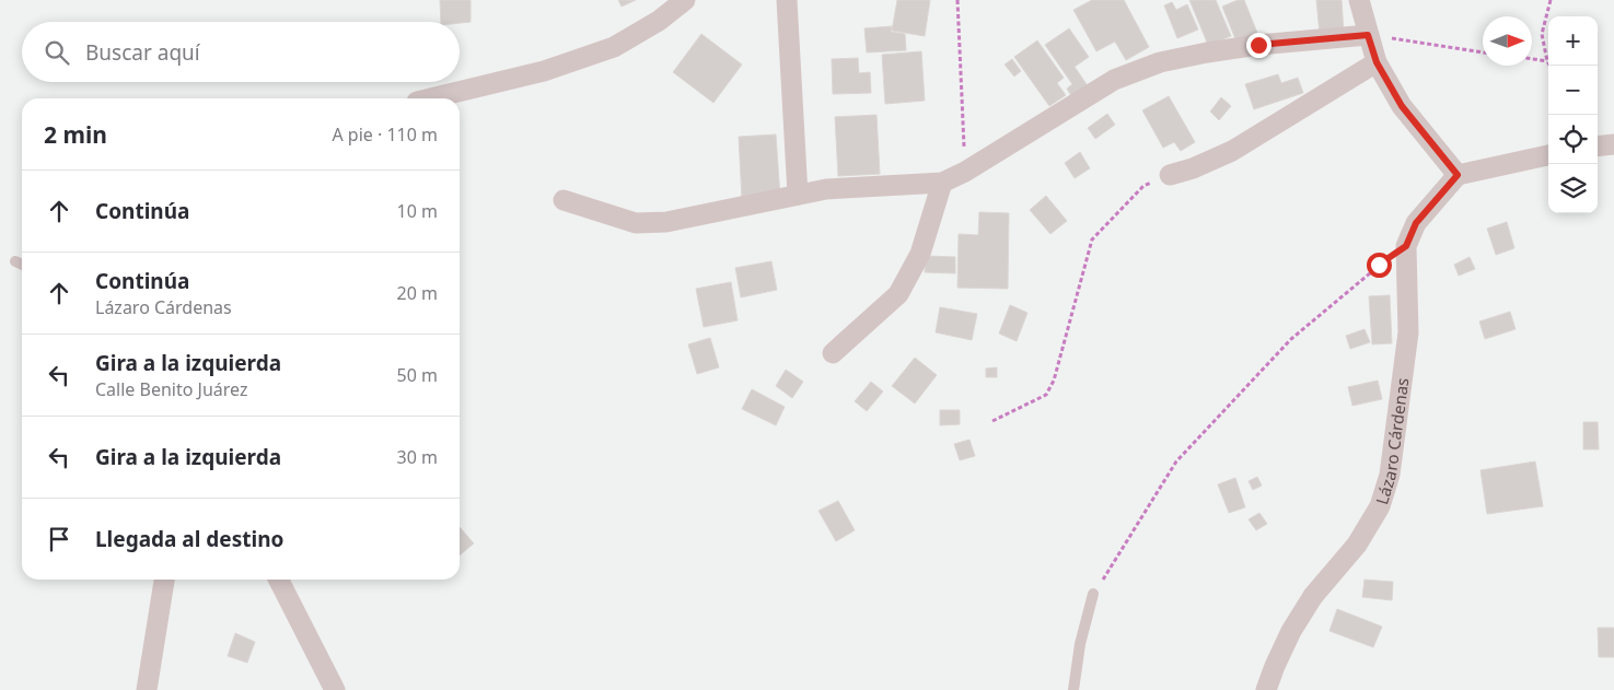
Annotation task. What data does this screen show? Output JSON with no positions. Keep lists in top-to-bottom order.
{
  "streets": {
    "street": ["Lázaro Cárdenas"]
  },
  "north": "right",
  "page": {
    "map_buttons": ["+", "−"],
    "search": "Buscar aquí",
    "heading": ["2 min", "A pie · 110 m"],
    "list": [
      ["Continúa", "10 m"],
      ["Continúa", "Lázaro Cárdenas", "20 m"],
      ["Gira a la izquierda", "Calle Benito Juárez", "50 m"],
      ["Gira a la izquierda", "30 m"],
      "Llegada al destino"
    ]
  }
}
